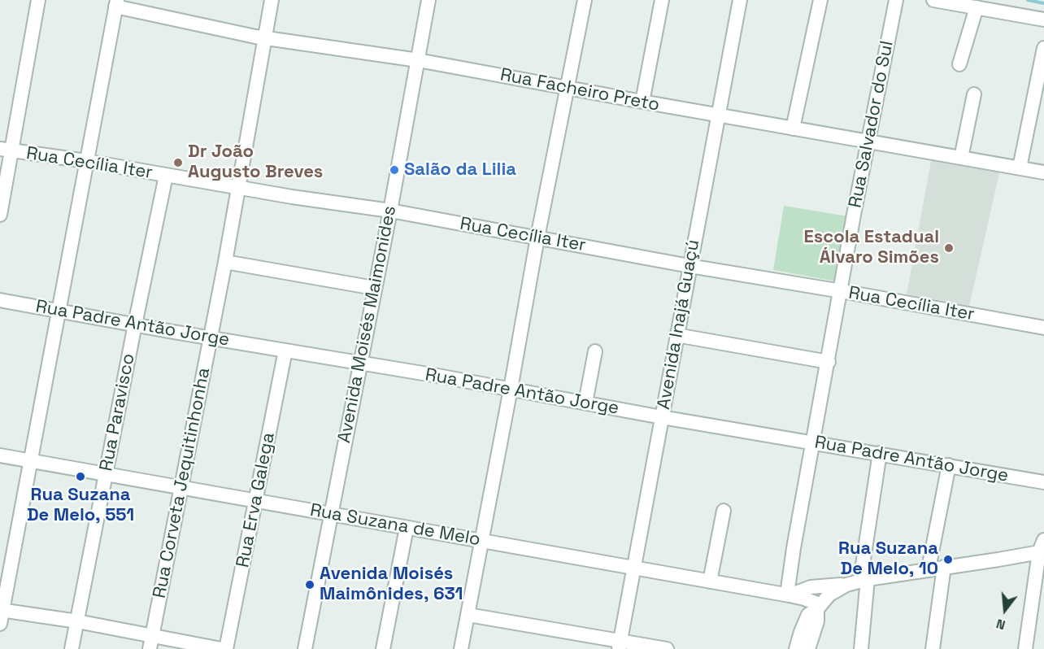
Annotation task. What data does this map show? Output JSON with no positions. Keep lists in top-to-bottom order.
{
  "streets": {
    "street": [
      "Rua Facheiro Preto",
      "Rua Salvador do Sul",
      "Rua Cecília Iter",
      "Rua Padre Antão Jorge",
      "Avenida Moisés Maimonides",
      "Avenida Inajá Guaçú",
      "Rua Paravisco",
      "Rua Corveta Jequitinhonha",
      "Rua Erva Galega",
      "Rua Suzana de Melo"
    ]
  },
  "crossings": [
    ["Rua Facheiro Preto", "Rua Salvador do Sul"],
    ["Rua Facheiro Preto", "Avenida Moisés Maimonides"],
    ["Rua Facheiro Preto", "Avenida Inajá Guaçú"],
    ["Rua Facheiro Preto", "Rua Corveta Jequitinhonha"],
    ["Rua Salvador do Sul", "Rua Cecília Iter"],
    ["Rua Salvador do Sul", "Rua Padre Antão Jorge"],
    ["Rua Salvador do Sul", "Rua Suzana de Melo"],
    ["Rua Cecília Iter", "Avenida Moisés Maimonides"],
    ["Rua Cecília Iter", "Avenida Inajá Guaçú"],
    ["Rua Cecília Iter", "Rua Paravisco"],
    ["Rua Cecília Iter", "Rua Corveta Jequitinhonha"],
    ["Rua Padre Antão Jorge", "Avenida Moisés Maimonides"],
    ["Rua Padre Antão Jorge", "Avenida Inajá Guaçú"],
    ["Rua Padre Antão Jorge", "Rua Paravisco"],
    ["Rua Padre Antão Jorge", "Rua Corveta Jequitinhonha"],
    ["Rua Padre Antão Jorge", "Rua Erva Galega"],
    ["Avenida Moisés Maimonides", "Rua Suzana de Melo"],
    ["Avenida Inajá Guaçú", "Rua Suzana de Melo"],
    ["Rua Paravisco", "Rua Suzana de Melo"],
    ["Rua Corveta Jequitinhonha", "Rua Suzana de Melo"],
    ["Rua Erva Galega", "Rua Suzana de Melo"]
  ],
  "places": [
    "Dr João Augusto Breves",
    "Salão da Lilia",
    "Escola Estadual Álvaro Simões",
    "Rua Suzana De Melo, 551",
    "Rua Suzana De Melo, 10",
    "Avenida Moisés Maimônides, 631"
  ],
  "north": "bottom"
}
